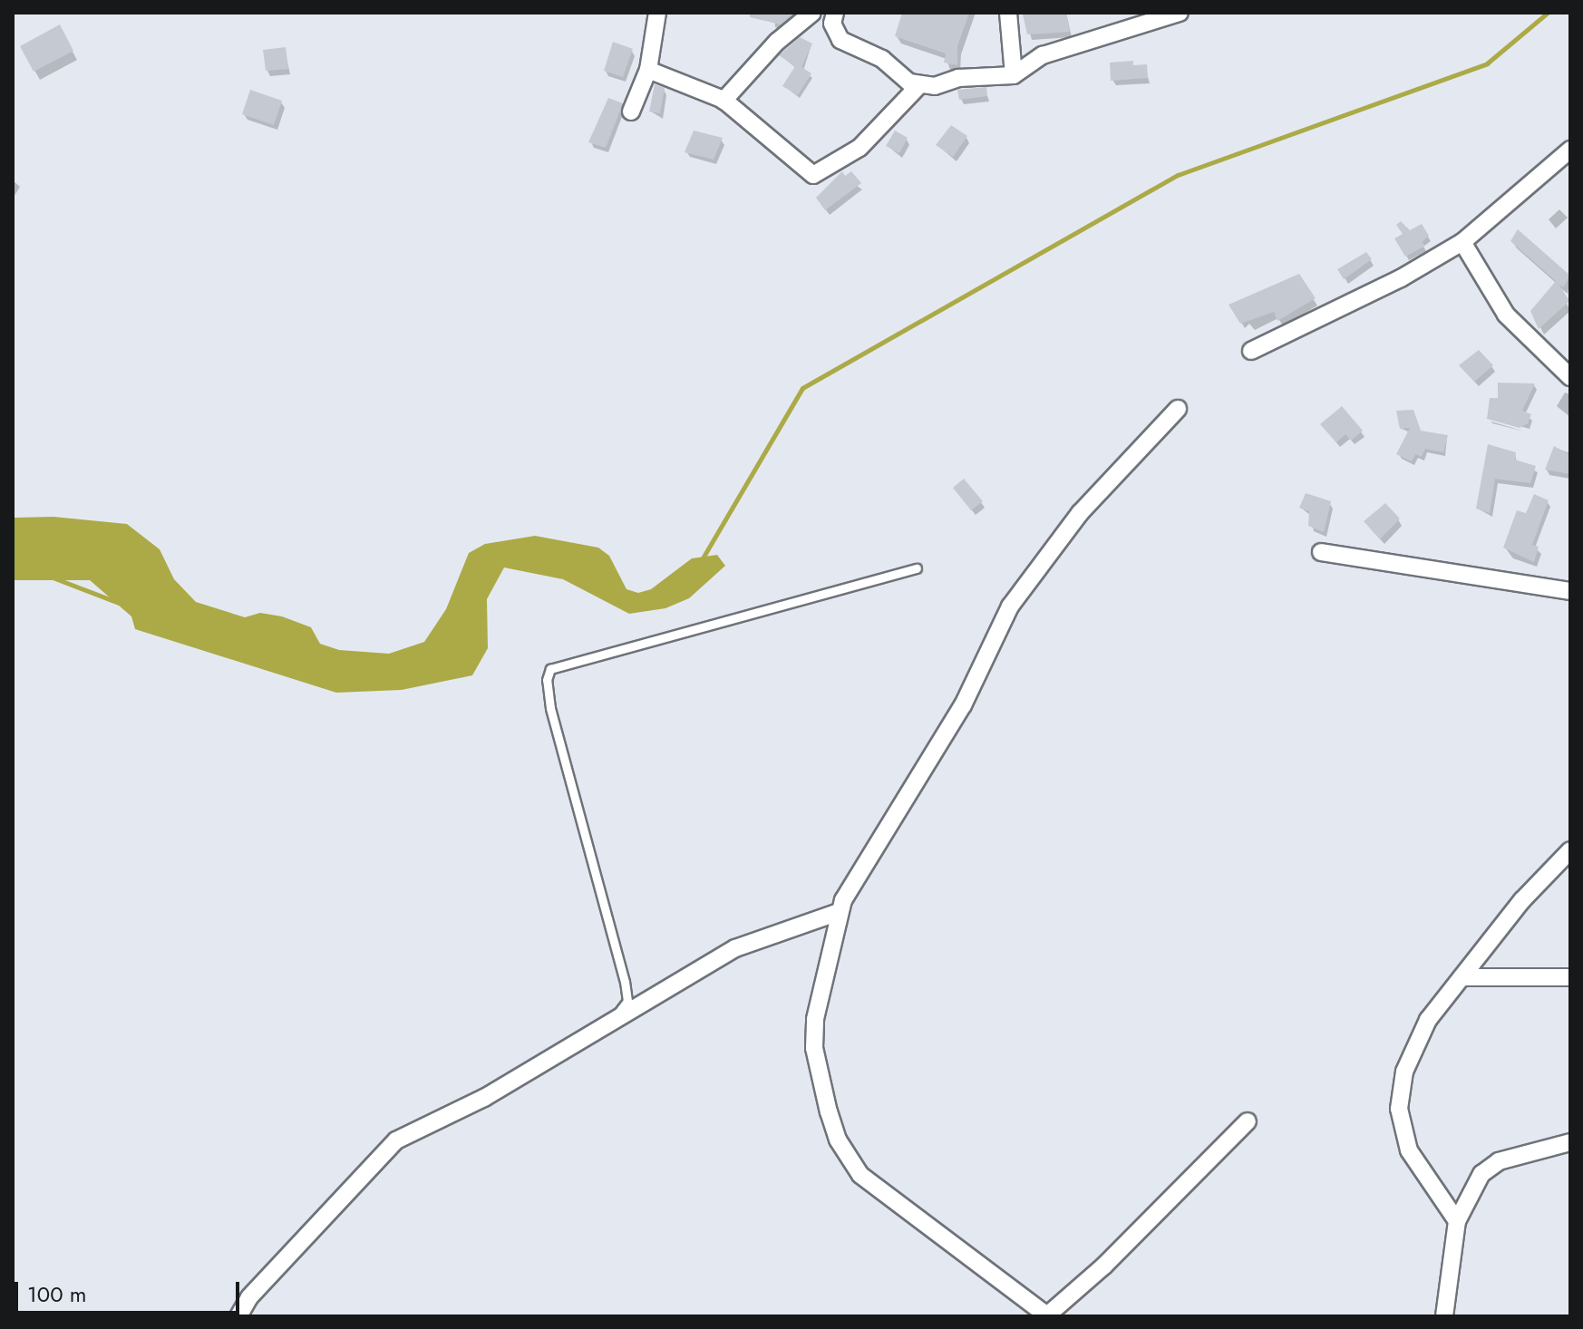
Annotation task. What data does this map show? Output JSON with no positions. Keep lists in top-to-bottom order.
{
  "scale_bar": "100 m"
}
